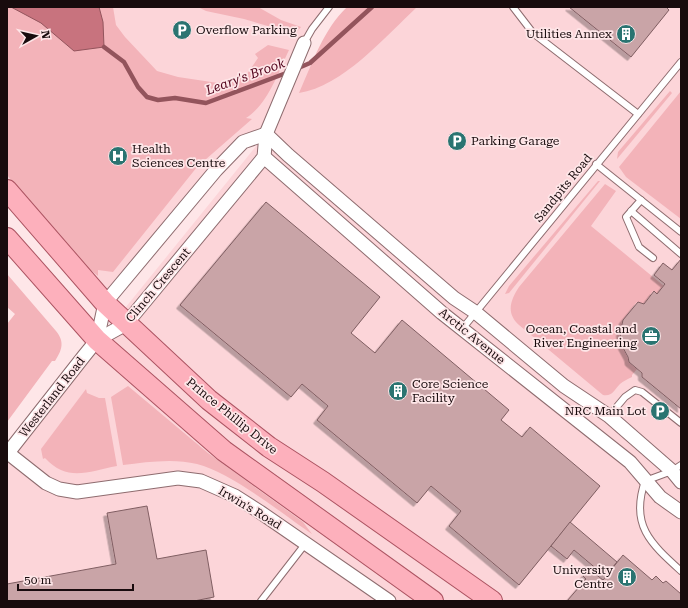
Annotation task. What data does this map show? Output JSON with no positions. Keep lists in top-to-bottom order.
{
  "streets": {
    "main road": ["Prince Phillip Drive"],
    "street": [
      "Clinch Crescent",
      "Arctic Avenue",
      "Westerland Road",
      "Irwin's Road"
    ],
    "lane": ["Sandpits Road"]
  },
  "crossings": [
    ["Sandpits Road", "Arctic Avenue"],
    ["Clinch Crescent", "Arctic Avenue"],
    ["Clinch Crescent", "Westerland Road"],
    ["Clinch Crescent", "Prince Phillip Drive"],
    ["Westerland Road", "Irwin's Road"]
  ],
  "water": ["Leary's Brook"],
  "places": {
    "parking": ["Overflow Parking", "Parking Garage", "NRC Main Lot"],
    "building": ["Utilities Annex", "Core Science Facility", "University Centre"],
    "hospital": ["Health Sciences Centre"],
    "office": ["Ocean, Coastal and River Engineering"]
  },
  "scale_bar": "50 m",
  "north": "right"
}
